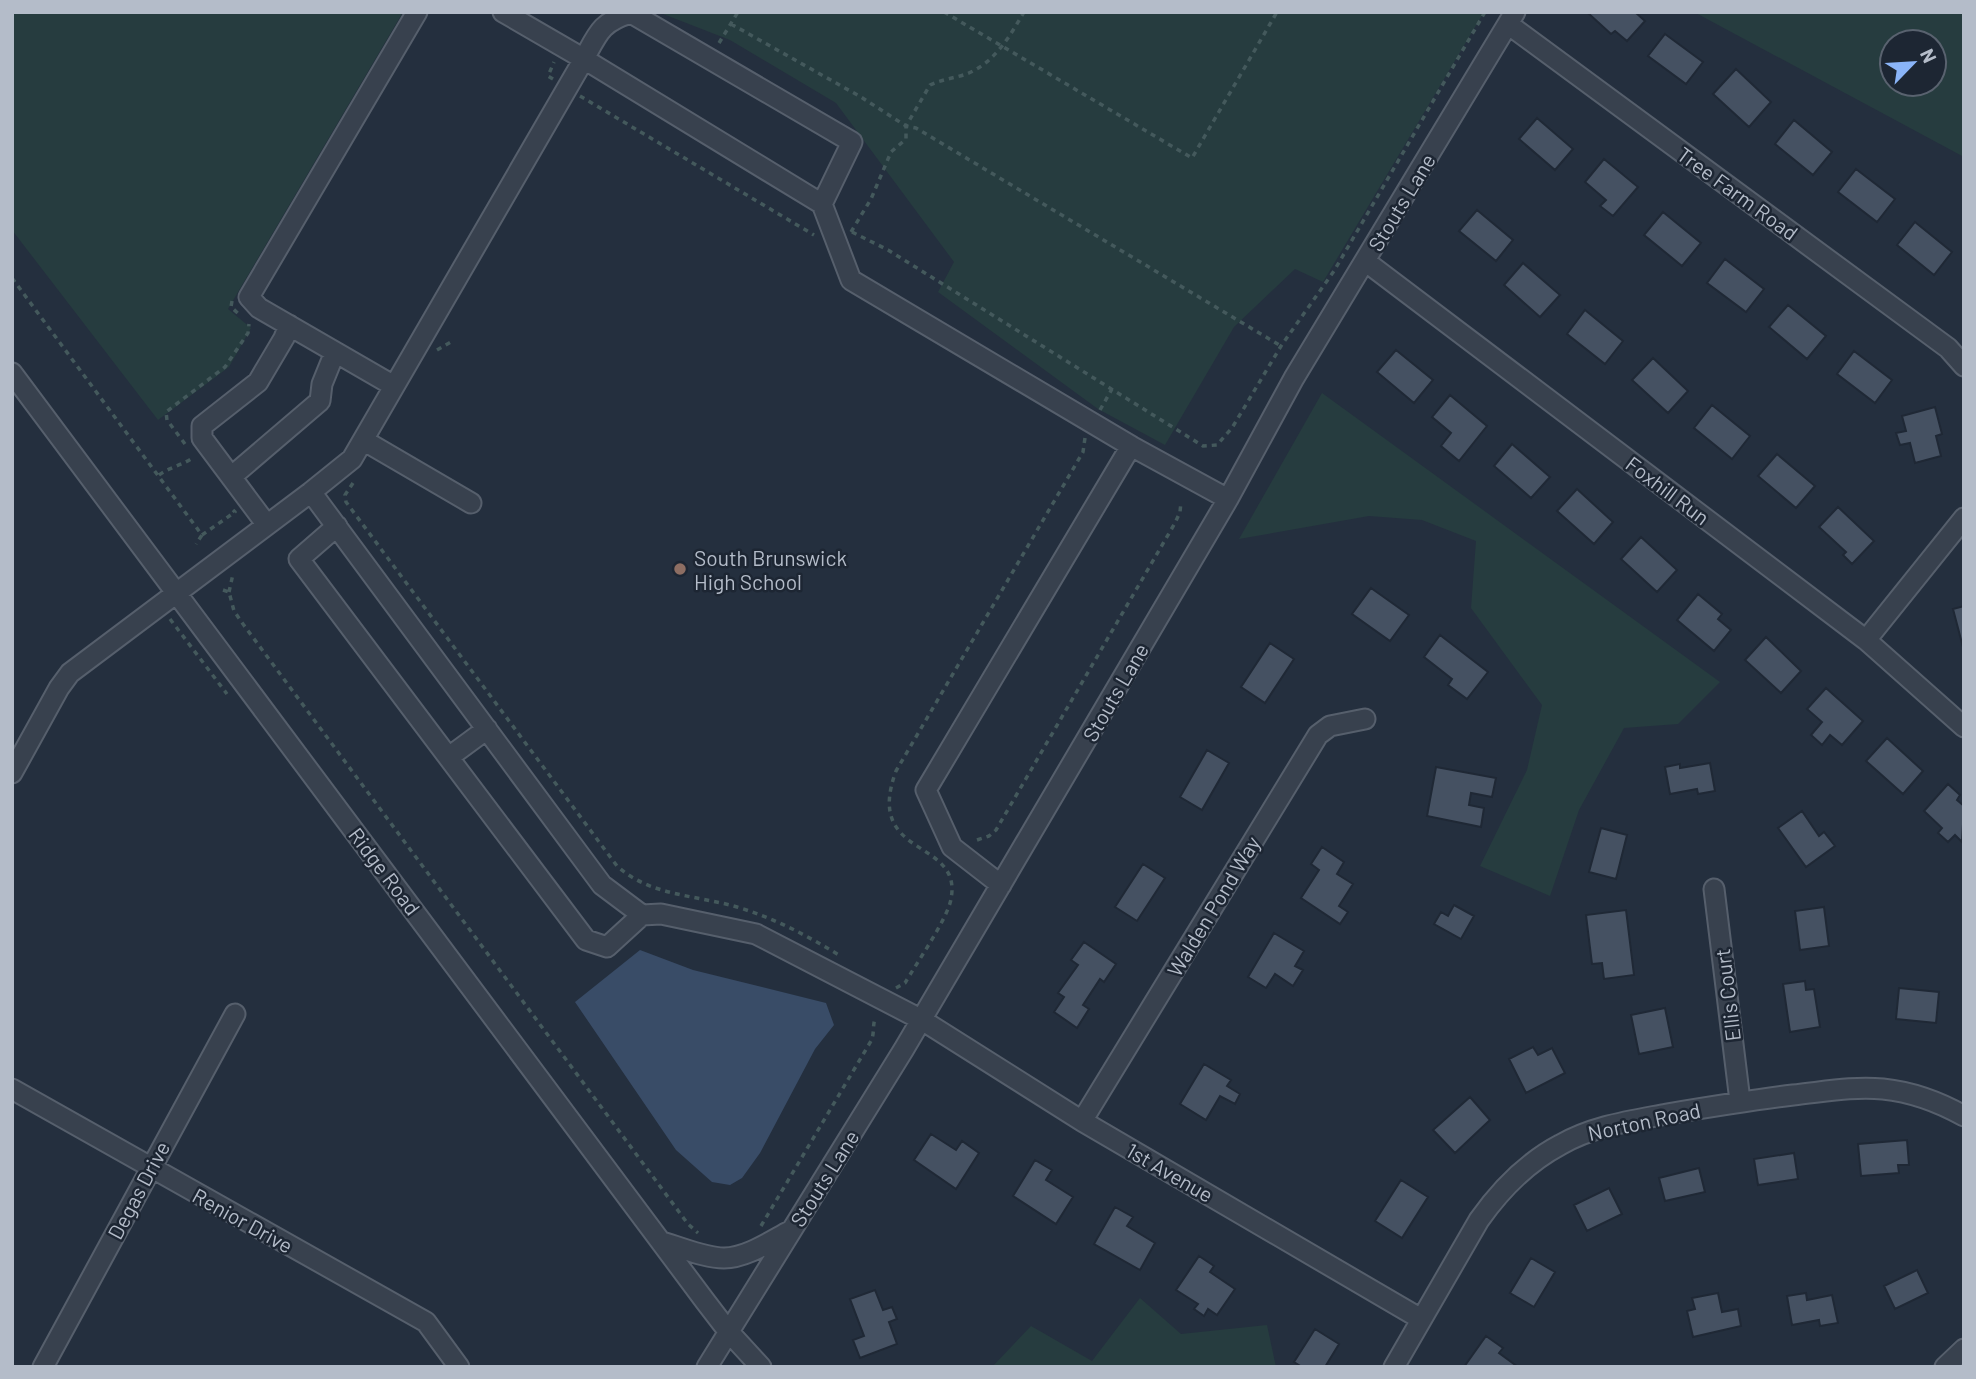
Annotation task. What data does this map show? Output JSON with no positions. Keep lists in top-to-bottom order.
{
  "streets": {
    "street": [
      "Tree Farm Road",
      "Stouts Lane",
      "Foxhill Run",
      "Ridge Road",
      "Walden Pond Way",
      "Ellis Court",
      "Norton Road",
      "1st Avenue",
      "Degas Drive",
      "Renior Drive"
    ]
  },
  "crossings": [
    ["Tree Farm Road", "Stouts Lane"],
    ["Stouts Lane", "Foxhill Run"],
    ["Stouts Lane", "Ridge Road"],
    ["Stouts Lane", "1st Avenue"],
    ["Walden Pond Way", "1st Avenue"],
    ["Ellis Court", "Norton Road"],
    ["Norton Road", "1st Avenue"],
    ["Degas Drive", "Renior Drive"]
  ],
  "places": ["South Brunswick High School"],
  "north": "top right"
}
